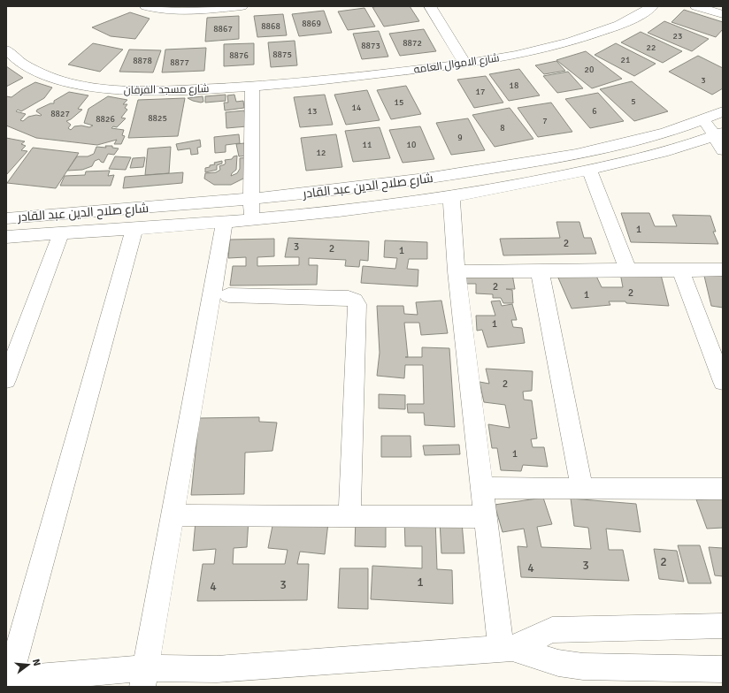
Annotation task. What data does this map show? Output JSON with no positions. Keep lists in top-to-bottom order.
{
  "streets": {
    "street": ["شارع الاموال العامه", "شارع مسجد الفرقان", "شارع صلاح الدين عبد القادر"]
  },
  "crossings": [
    ["شارع الاموال العامه", "شارع مسجد الفرقان"]
  ],
  "house_numbers": [
    "8869",
    "8868",
    "8867",
    "23",
    "8872",
    "8873",
    "22",
    "8875",
    "8876",
    "21",
    "8878",
    "8877",
    "20",
    "3",
    "18",
    "17",
    "5",
    "15",
    "14",
    "13",
    "6",
    "8827",
    "8825",
    "8826",
    "7",
    "8",
    "9",
    "11",
    "10",
    "12",
    "1",
    "2",
    "3",
    "2",
    "1",
    "2",
    "2",
    "1",
    "1",
    "2",
    "1",
    "2",
    "3",
    "4",
    "1",
    "3",
    "4"
  ],
  "north": "right"
}
